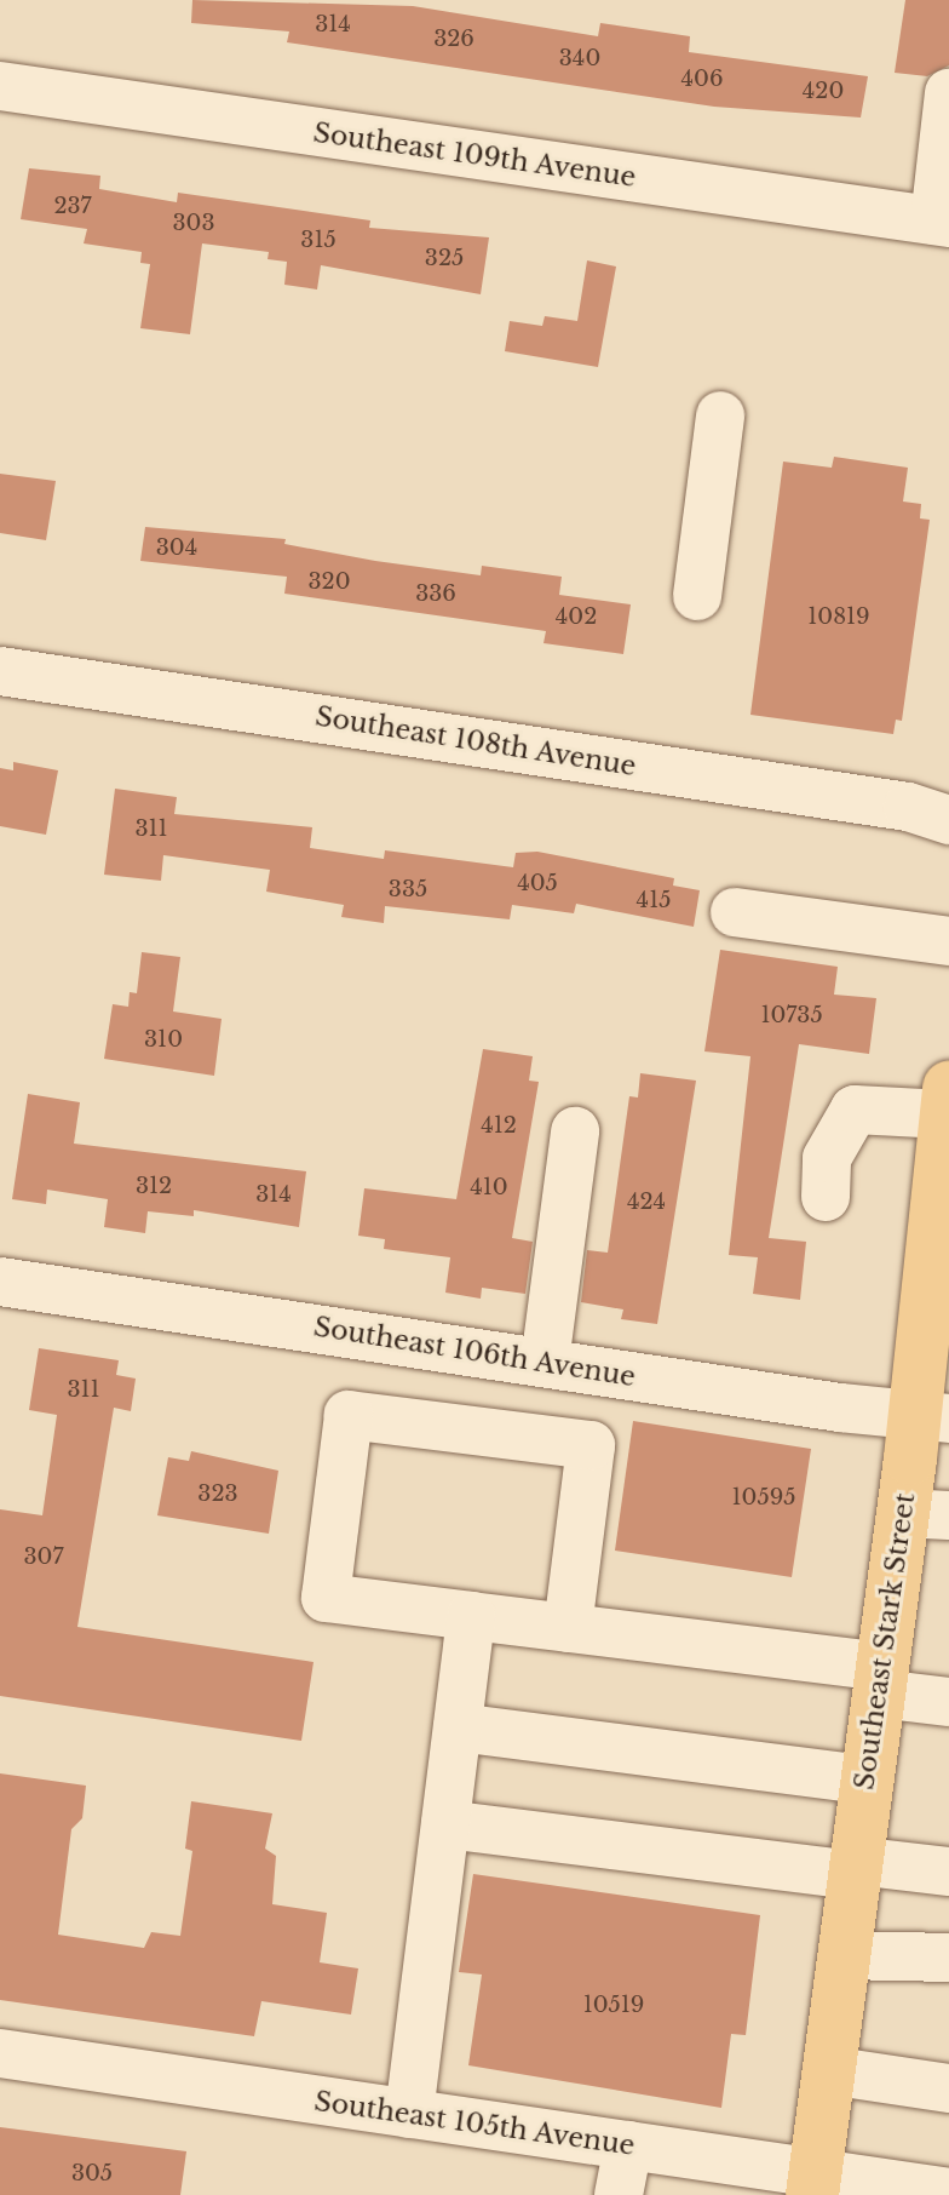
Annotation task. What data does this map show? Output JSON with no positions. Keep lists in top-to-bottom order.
{
  "streets": {
    "main road": ["Southeast Stark Street"],
    "street": [
      "Southeast 109th Avenue",
      "Southeast 108th Avenue",
      "Southeast 106th Avenue",
      "Southeast 105th Avenue"
    ]
  },
  "crossings": [
    ["Southeast 106th Avenue", "Southeast Stark Street"],
    ["Southeast Stark Street", "Southeast 105th Avenue"]
  ],
  "house_numbers": [
    "314",
    "326",
    "340",
    "406",
    "420",
    "237",
    "303",
    "315",
    "325",
    "304",
    "320",
    "336",
    "402",
    "10819",
    "311",
    "405",
    "335",
    "415",
    "10735",
    "310",
    "412",
    "312",
    "410",
    "314",
    "424",
    "311",
    "323",
    "10595",
    "307",
    "10519",
    "305"
  ]
}
